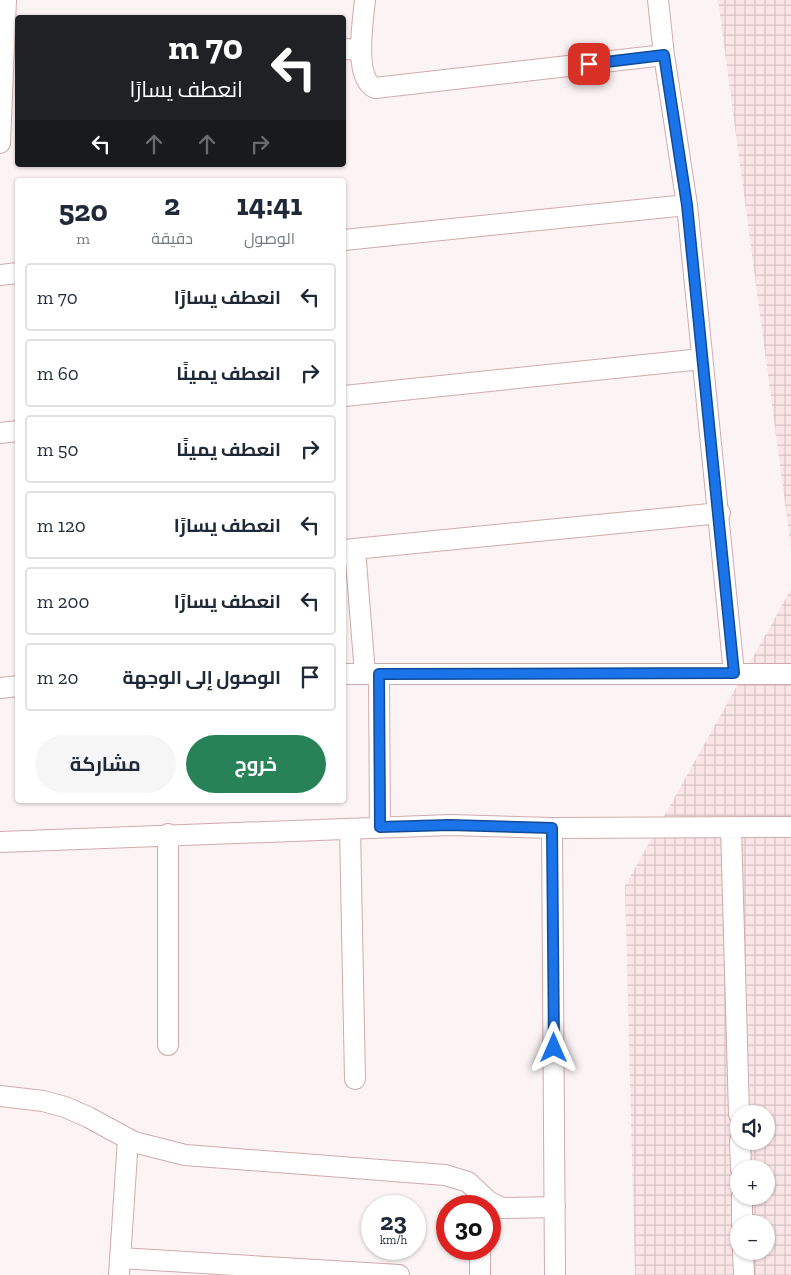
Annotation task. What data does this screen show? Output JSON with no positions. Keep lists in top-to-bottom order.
{
  "page": {
    "turn": ["70 m", "انعطف يسارًا"],
    "eta": [
      "14:41",
      "الوصول",
      "2",
      "دقيقة",
      "520",
      "m"
    ],
    "list": [
      {
        "name": "انعطف يسارًا",
        "value": "70 m"
      },
      {
        "name": "انعطف يمينًا",
        "value": "60 m"
      },
      {
        "name": "انعطف يمينًا",
        "value": "50 m"
      },
      {
        "name": "انعطف يسارًا",
        "value": "120 m"
      },
      {
        "name": "انعطف يسارًا",
        "value": "200 m"
      },
      {
        "name": "الوصول إلى الوجهة",
        "value": "20 m"
      }
    ],
    "buttons": ["خروج", "مشاركة"],
    "map_buttons": ["+", "−"],
    "speed": "23 km/h",
    "limit": "30"
  }
}
